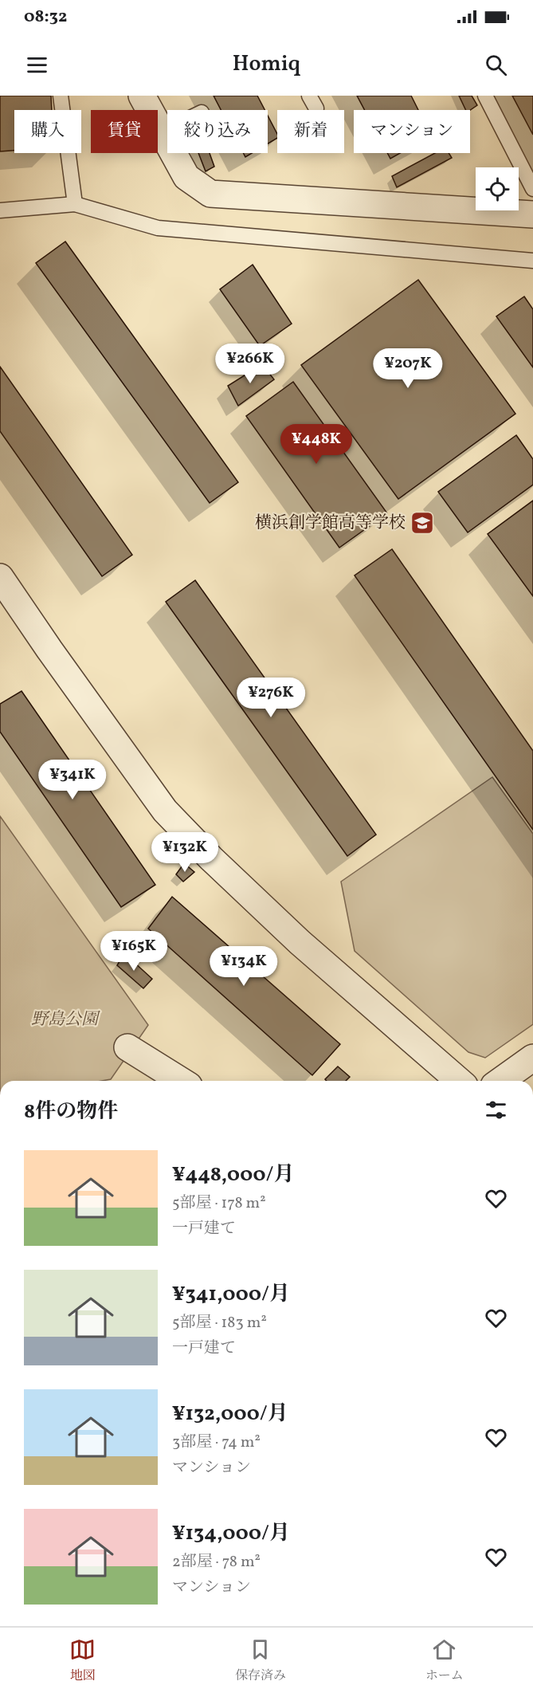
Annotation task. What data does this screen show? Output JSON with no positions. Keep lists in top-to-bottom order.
{
  "parks": ["野島公園"],
  "places": {
    "school or university": ["横浜創学館高等学校"]
  },
  "page": {
    "status": "08:32",
    "header": "Homiq",
    "chip": [
      "購入",
      "賃貸",
      "絞り込み",
      "新着",
      "マンション"
    ],
    "price": [
      "¥266K",
      "¥207K",
      "¥448K",
      "¥276K",
      "¥341K",
      "¥132K",
      "¥165K",
      "¥134K"
    ],
    "heading": "8件の物件",
    "list": [
      {
        "name": "¥448,000/月",
        "note": "5部屋 · 178 m² · 一戸建て"
      },
      {
        "name": "¥341,000/月",
        "note": "5部屋 · 183 m² · 一戸建て"
      },
      {
        "name": "¥132,000/月",
        "note": "3部屋 · 74 m² · マンション"
      },
      {
        "name": "¥134,000/月",
        "note": "2部屋 · 78 m² · マンション"
      }
    ],
    "tabs": ["地図", "保存済み", "ホーム"]
  }
}
